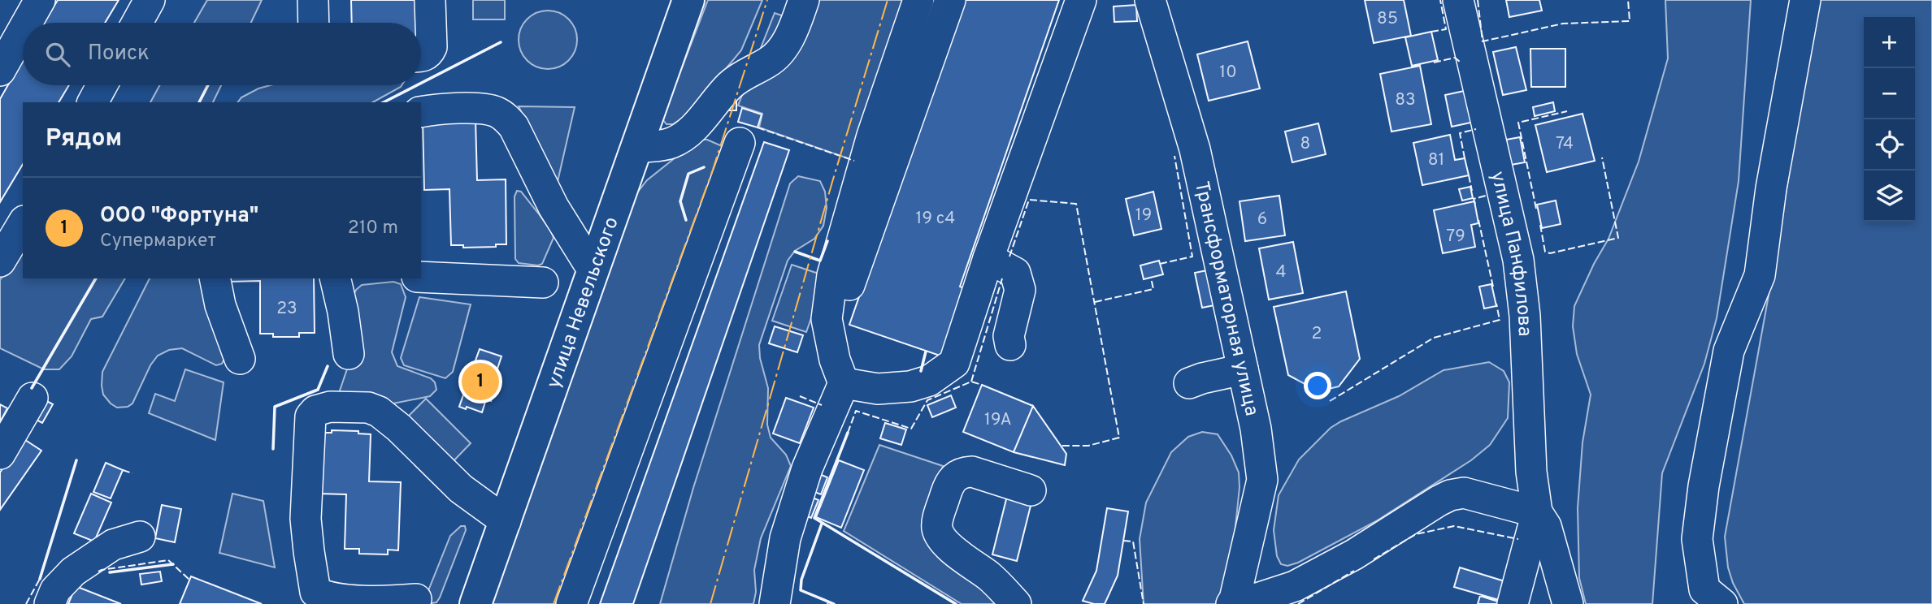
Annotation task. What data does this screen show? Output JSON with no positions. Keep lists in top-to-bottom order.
{
  "streets": {
    "main road": ["улица Невельского"],
    "street": ["улица Панфилова", "Трансформаторная улица"]
  },
  "house_numbers": [
    "85",
    "10",
    "83",
    "8",
    "74",
    "81",
    "19",
    "19 с4",
    "6",
    "79",
    "4",
    "23",
    "2",
    "19А"
  ],
  "page": {
    "map_buttons": ["+", "−"],
    "search": "Поиск",
    "heading": "Рядом",
    "list": [
      {
        "mark": "1",
        "name": "ООО \"Фортуна\"",
        "note": "Супермаркет",
        "value": "210 m"
      }
    ],
    "pins": "1"
  }
}
